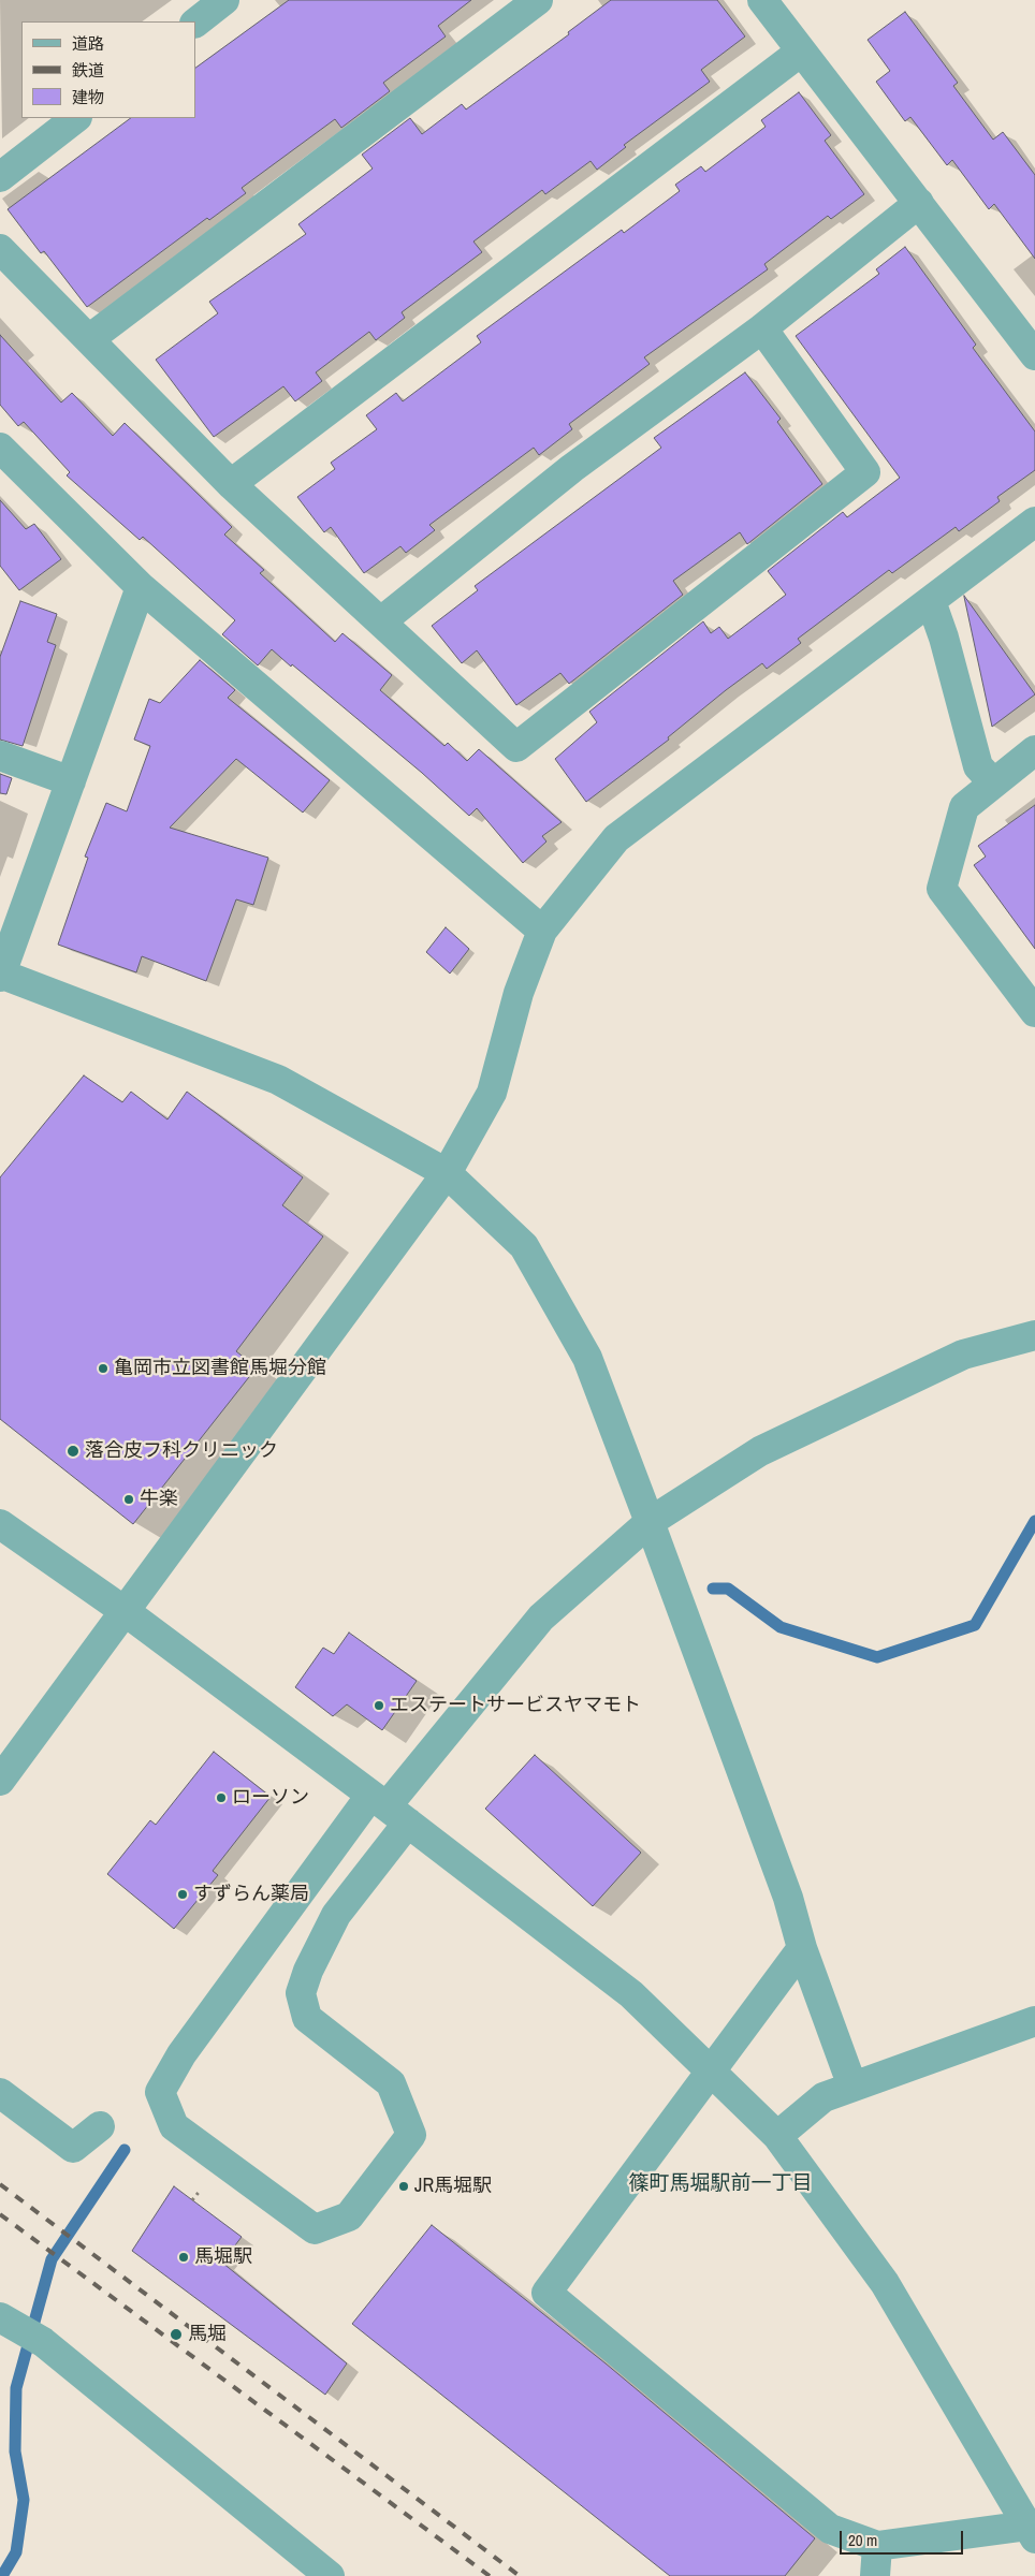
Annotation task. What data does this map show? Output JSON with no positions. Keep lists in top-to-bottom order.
{
  "districts": ["篠町馬堀駅前一丁目"],
  "places": [
    "亀岡市立図書館馬堀分館",
    "落合皮フ科クリニック",
    "牛楽",
    "エステートサービスヤマモト",
    "ローソン",
    "すずらん薬局",
    "JR馬堀駅",
    "馬堀駅",
    "馬堀"
  ],
  "legend": ["道路", "鉄道", "建物"],
  "scale_bar": "20 m"
}
